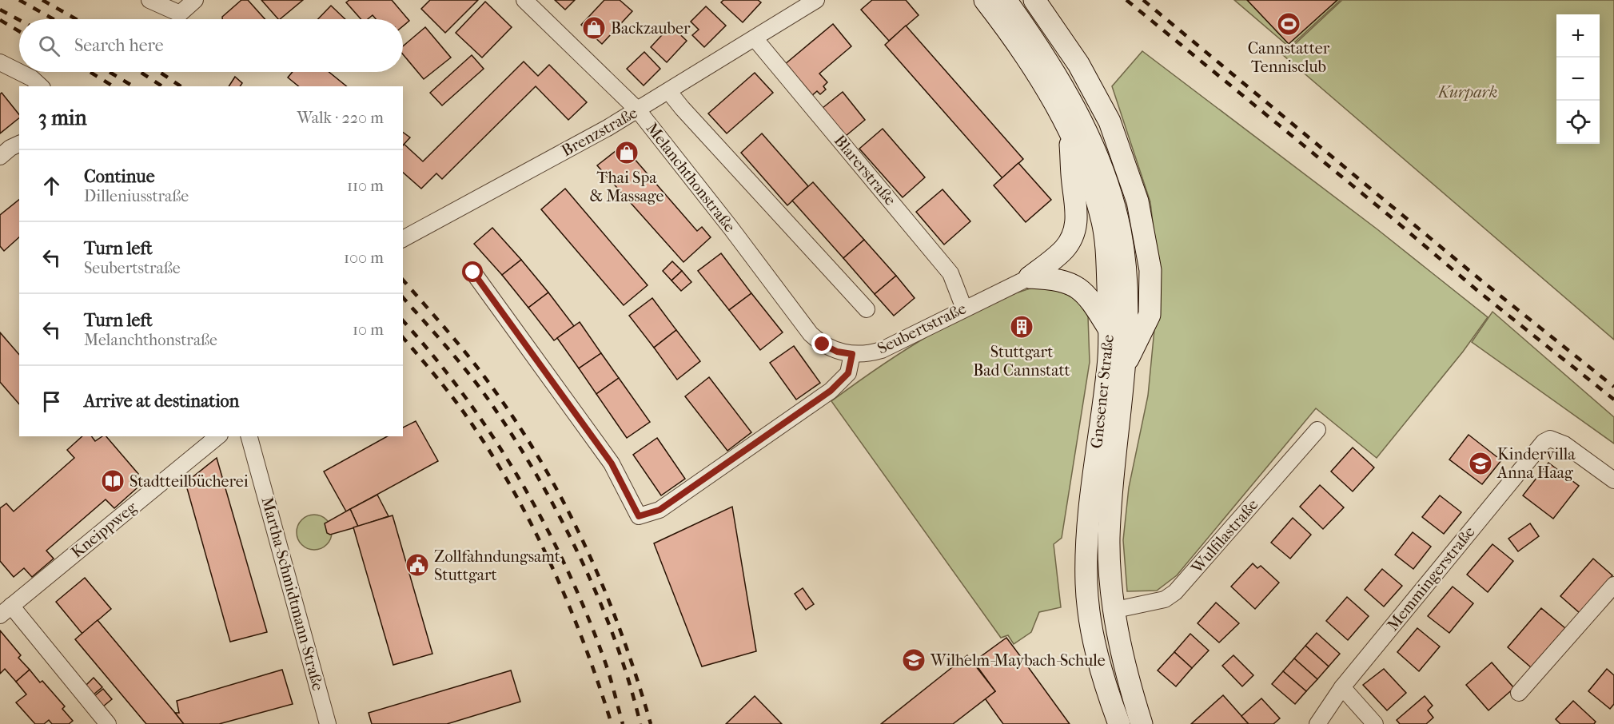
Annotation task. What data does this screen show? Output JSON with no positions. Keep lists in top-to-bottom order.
{
  "streets": {
    "main road": ["Gnesener Straße"],
    "street": [
      "Brenzstraße",
      "Blarerstraße",
      "Melanchthonstraße",
      "Seubertstraße",
      "Kneippweg",
      "Wulfilastraße",
      "Memmingerstraße",
      "Martha-Schmidtmann-Straße"
    ]
  },
  "crossings": [
    ["Brenzstraße", "Blarerstraße"],
    ["Brenzstraße", "Melanchthonstraße"],
    ["Blarerstraße", "Seubertstraße"],
    ["Melanchthonstraße", "Seubertstraße"],
    ["Gnesener Straße", "Wulfilastraße"]
  ],
  "parks": ["Kurpark"],
  "places": {
    "sports": ["Cannstatter Tennisclub"],
    "shop": ["Backzauber", "Thai Spa & Massage"],
    "building": ["Stuttgart Bad Cannstatt"],
    "school or university": ["Kindervilla Anna Haag", "Wilhelm-Maybach-Schule"],
    "library": ["Stadtteilbücherei"],
    "public building": ["Zollfahndungsamt Stuttgart"]
  },
  "page": {
    "map_buttons": ["+", "−"],
    "search": "Search here",
    "heading": ["3 min", "Walk · 220 m"],
    "list": [
      ["Continue", "Dilleniusstraße", "110 m"],
      ["Turn left", "Seubertstraße", "100 m"],
      ["Turn left", "Melanchthonstraße", "10 m"],
      "Arrive at destination"
    ]
  }
}
